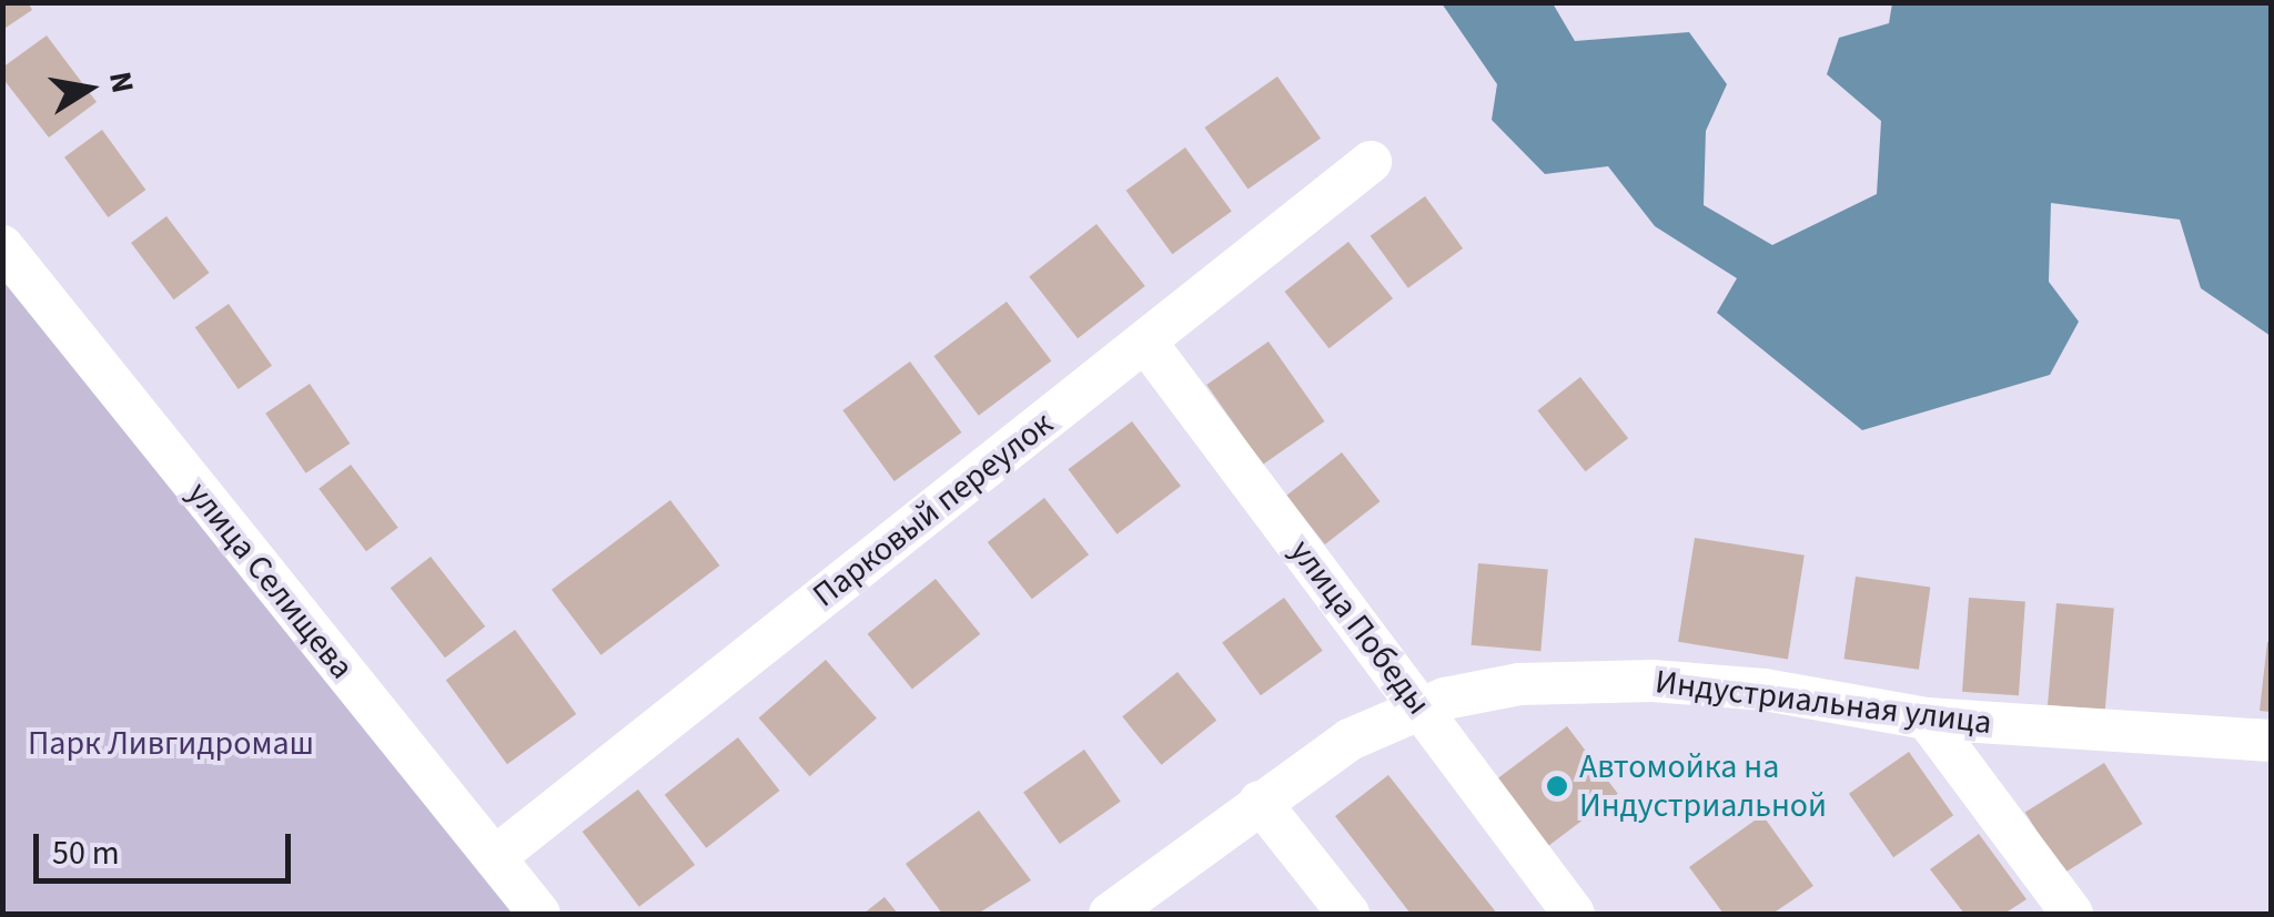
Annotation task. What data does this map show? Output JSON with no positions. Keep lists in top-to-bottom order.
{
  "streets": {
    "street": [
      "Парковый переулок",
      "улица Селищева",
      "улица Победы",
      "Индустриальная улица"
    ]
  },
  "crossings": [
    ["Парковый переулок", "улица Селищева"],
    ["Парковый переулок", "улица Победы"],
    ["улица Победы", "Индустриальная улица"]
  ],
  "parks": ["Парк Ливгидромаш"],
  "places": ["Автомойка на Индустриальной"],
  "scale_bar": "50 m",
  "north": "right"
}
